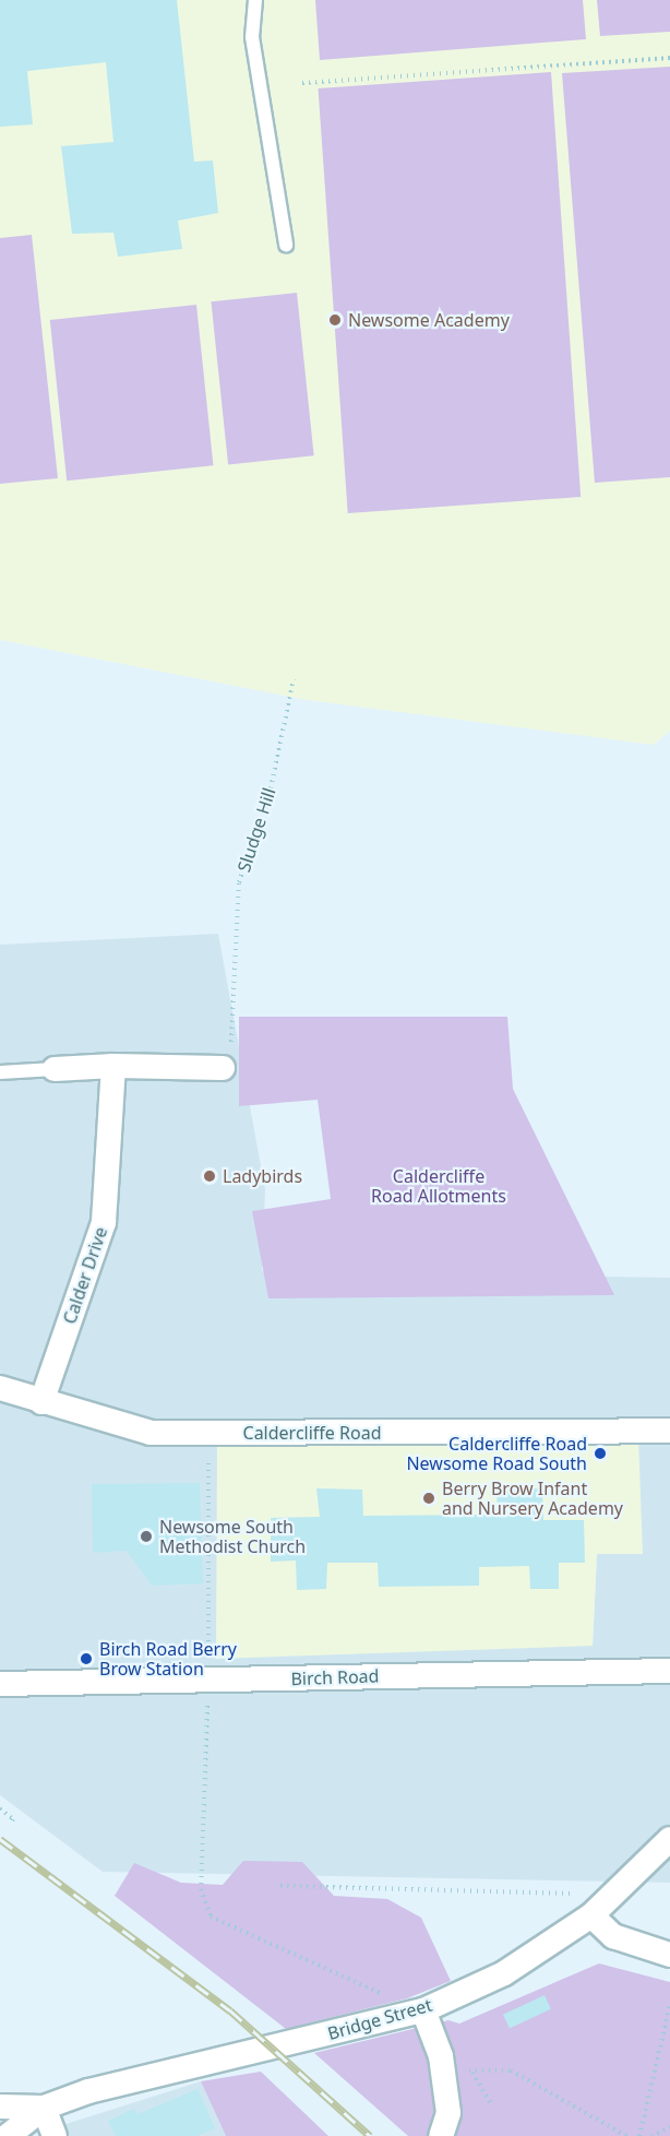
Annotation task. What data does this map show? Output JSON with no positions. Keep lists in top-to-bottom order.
{
  "streets": {
    "street": [
      "Calder Drive",
      "Caldercliffe Road",
      "Birch Road",
      "Bridge Street"
    ],
    "path": ["Sludge Hill"]
  },
  "crossings": [
    ["Calder Drive", "Caldercliffe Road"]
  ],
  "parks": ["Caldercliffe Road Allotments"],
  "places": [
    "Newsome Academy",
    "Ladybirds",
    "Caldercliffe Road Newsome Road South",
    "Berry Brow Infant and Nursery Academy",
    "Newsome South Methodist Church",
    "Birch Road Berry Brow Station"
  ]
}
